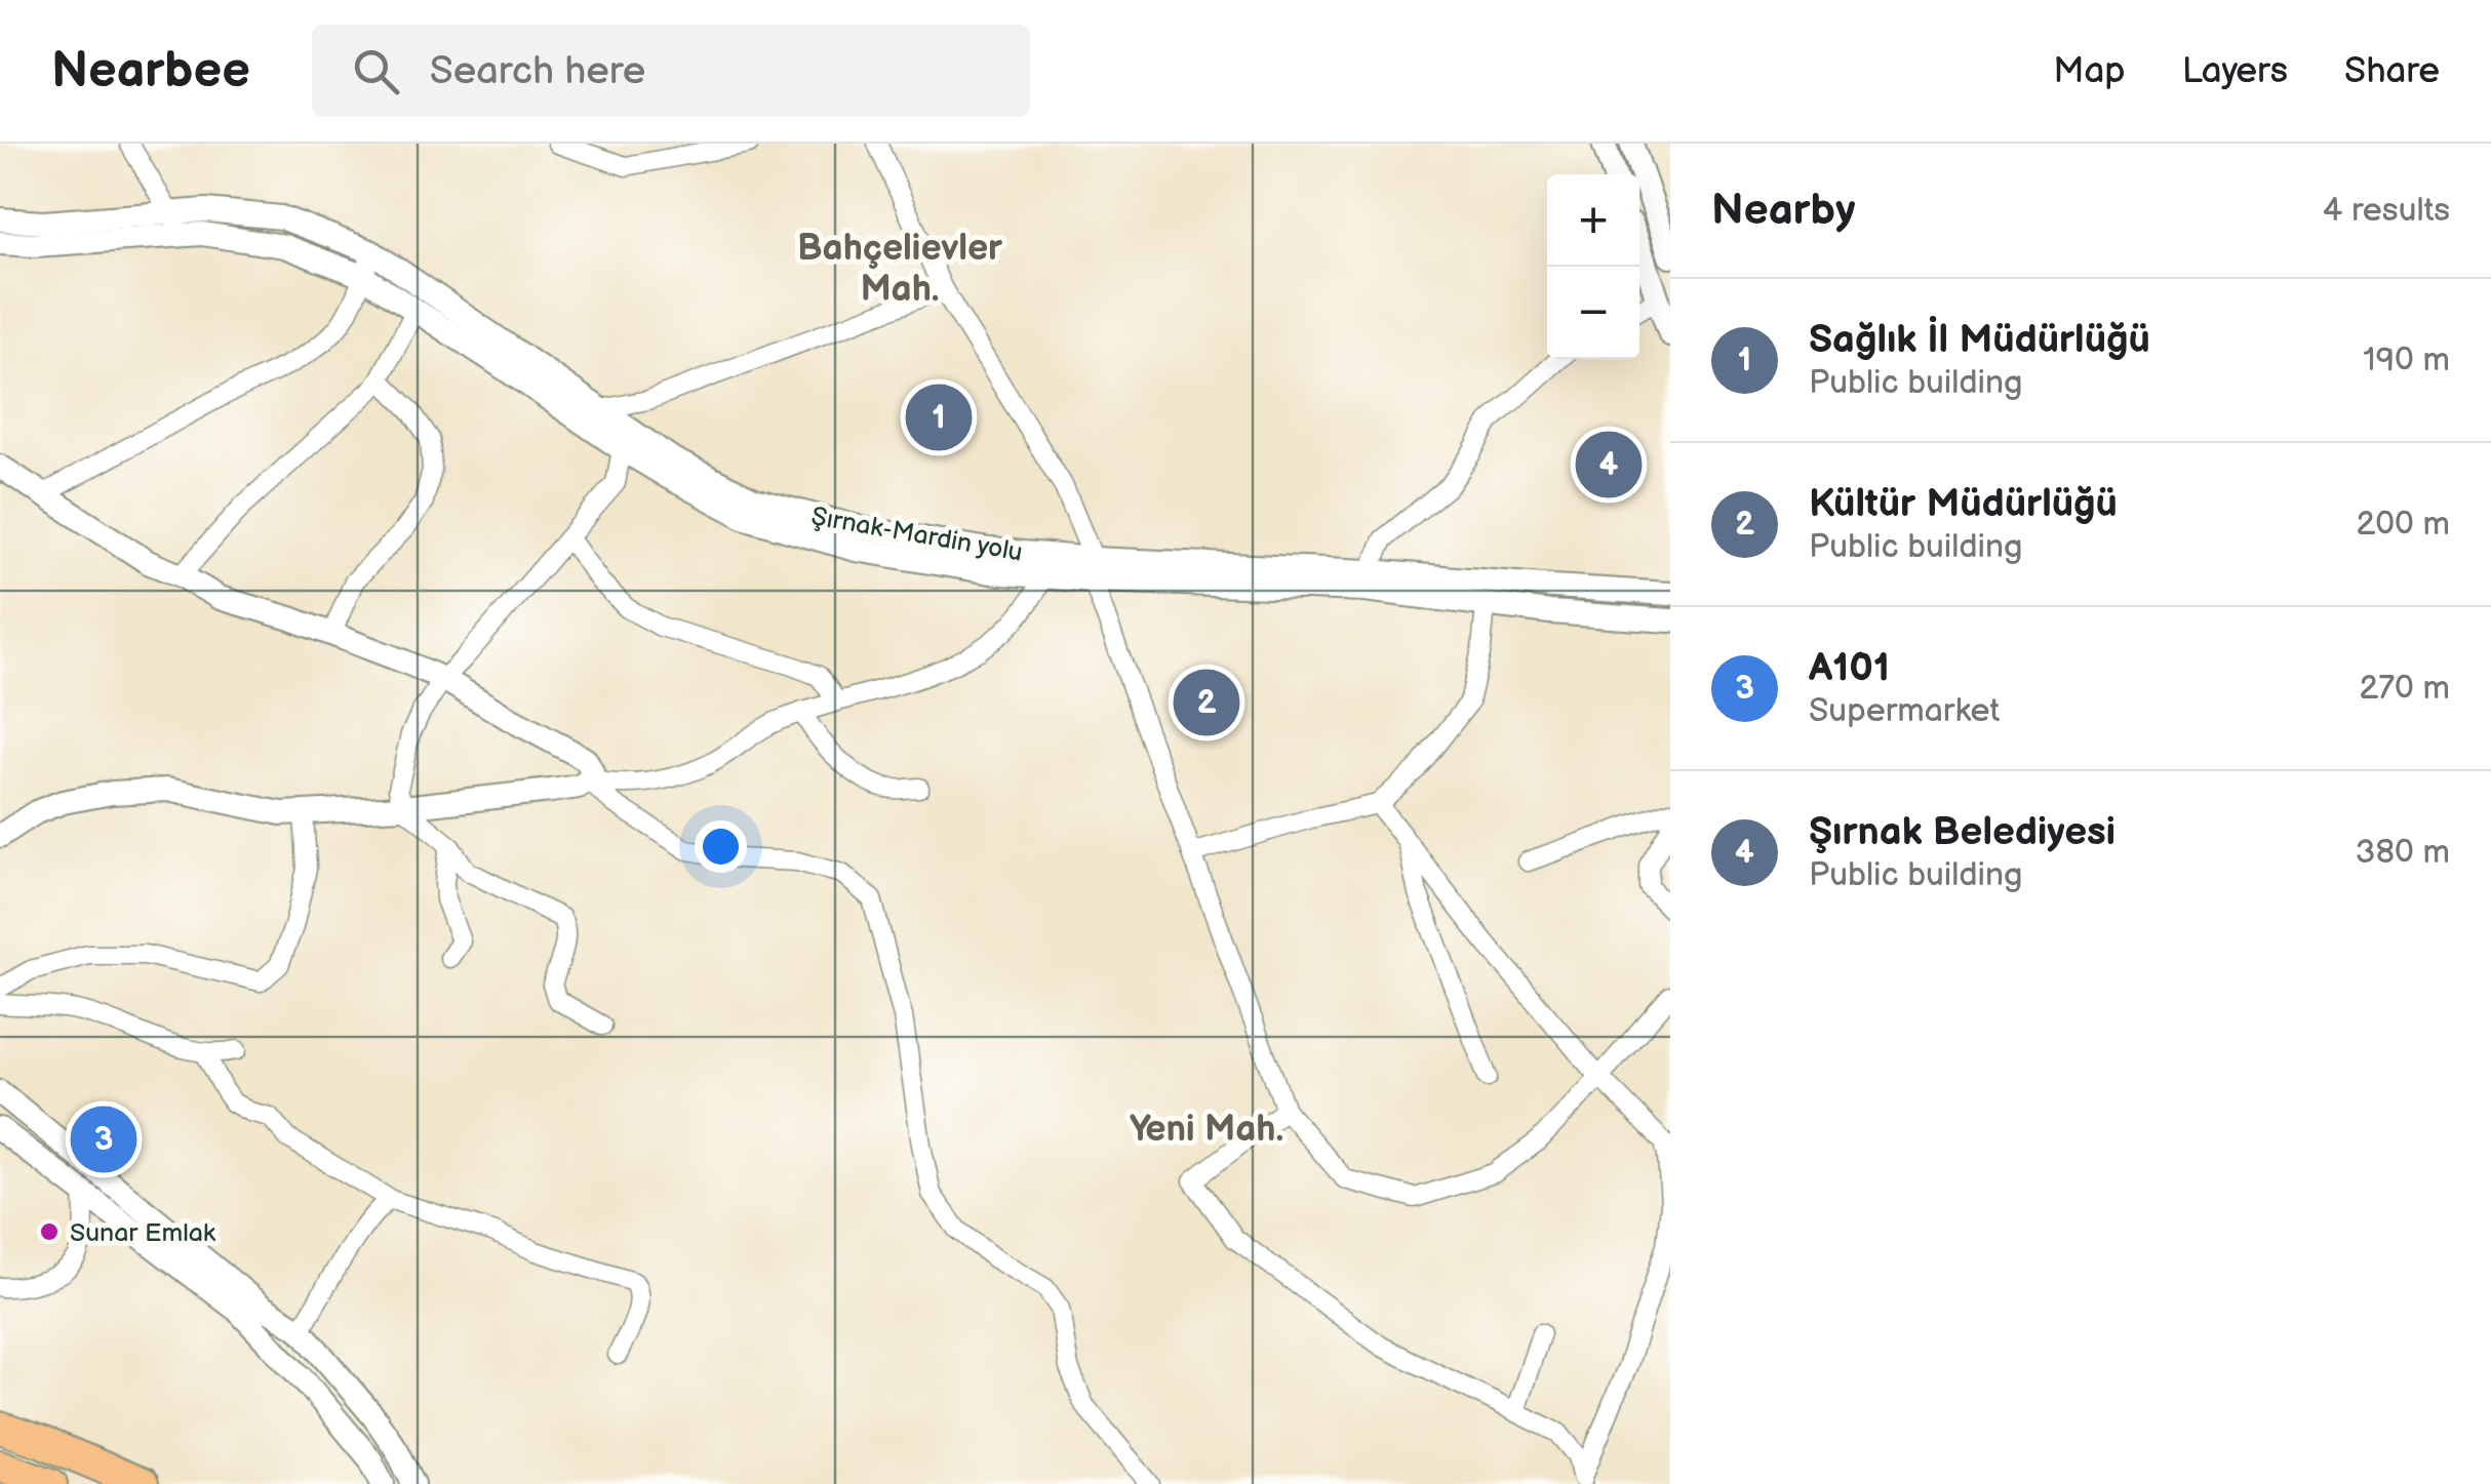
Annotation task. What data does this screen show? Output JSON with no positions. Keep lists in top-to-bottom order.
{
  "streets": {
    "street": ["Şırnak-Mardin yolu"]
  },
  "districts": ["Bahçelievler Mah.", "Yeni Mah."],
  "places": ["Sunar Emlak"],
  "page": {
    "header": "Nearbee",
    "search": "Search here",
    "nav": ["Map", "Layers", "Share"],
    "heading": ["Nearby", "4 results"],
    "map_buttons": ["+", "−"],
    "list": [
      {
        "mark": "1",
        "name": "Sağlık İl Müdürlüğü",
        "note": "Public building",
        "value": "190 m"
      },
      {
        "mark": "2",
        "name": "Kültür Müdürlüğü",
        "note": "Public building",
        "value": "200 m"
      },
      {
        "mark": "3",
        "name": "A101",
        "note": "Supermarket",
        "value": "270 m"
      },
      {
        "mark": "4",
        "name": "Şırnak Belediyesi",
        "note": "Public building",
        "value": "380 m"
      }
    ],
    "pins": [
      "1",
      "4",
      "2",
      "3"
    ]
  }
}
